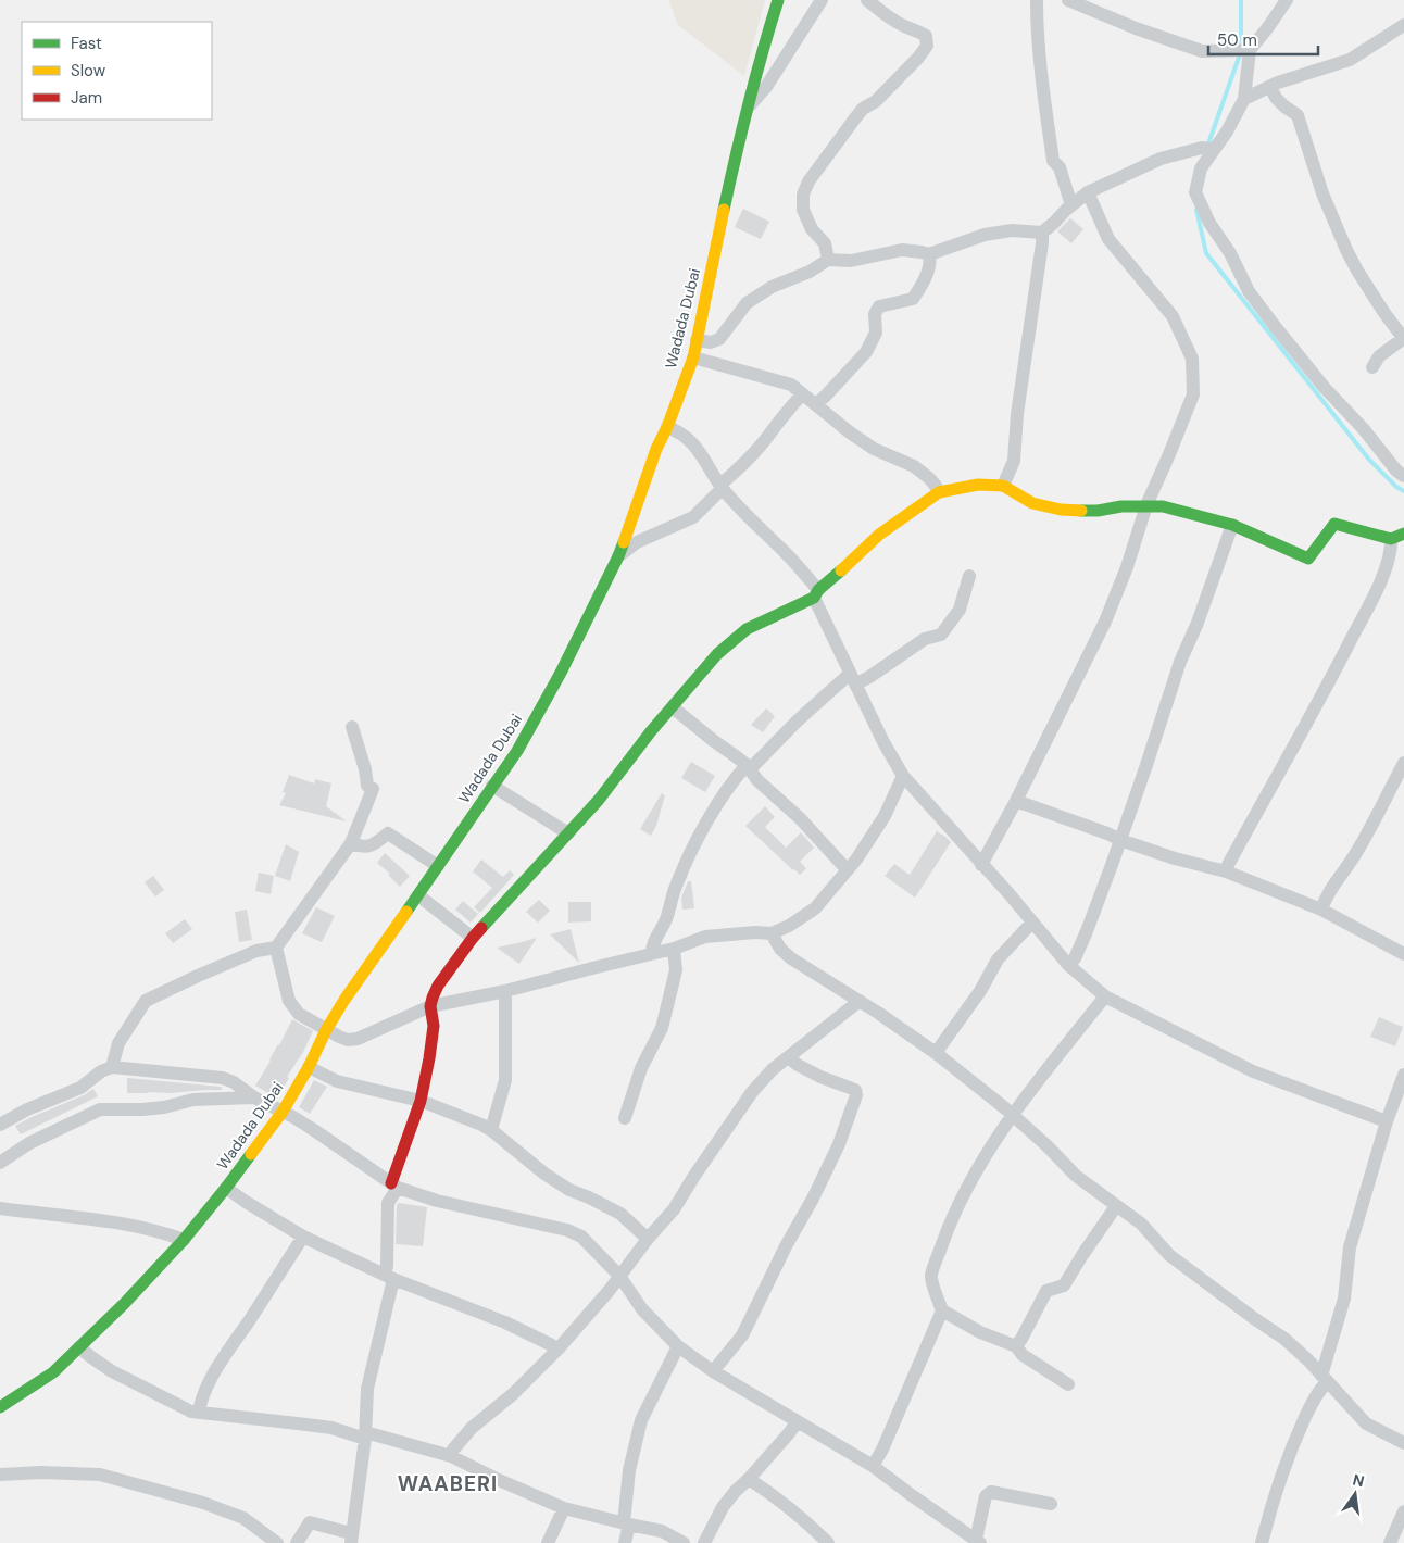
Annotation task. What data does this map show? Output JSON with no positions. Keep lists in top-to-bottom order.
{
  "streets": {
    "street": ["Wadada Dubai"]
  },
  "districts": ["WAABERI"],
  "legend": ["Fast", "Slow", "Jam"],
  "scale_bar": "50 m",
  "north": "top"
}
